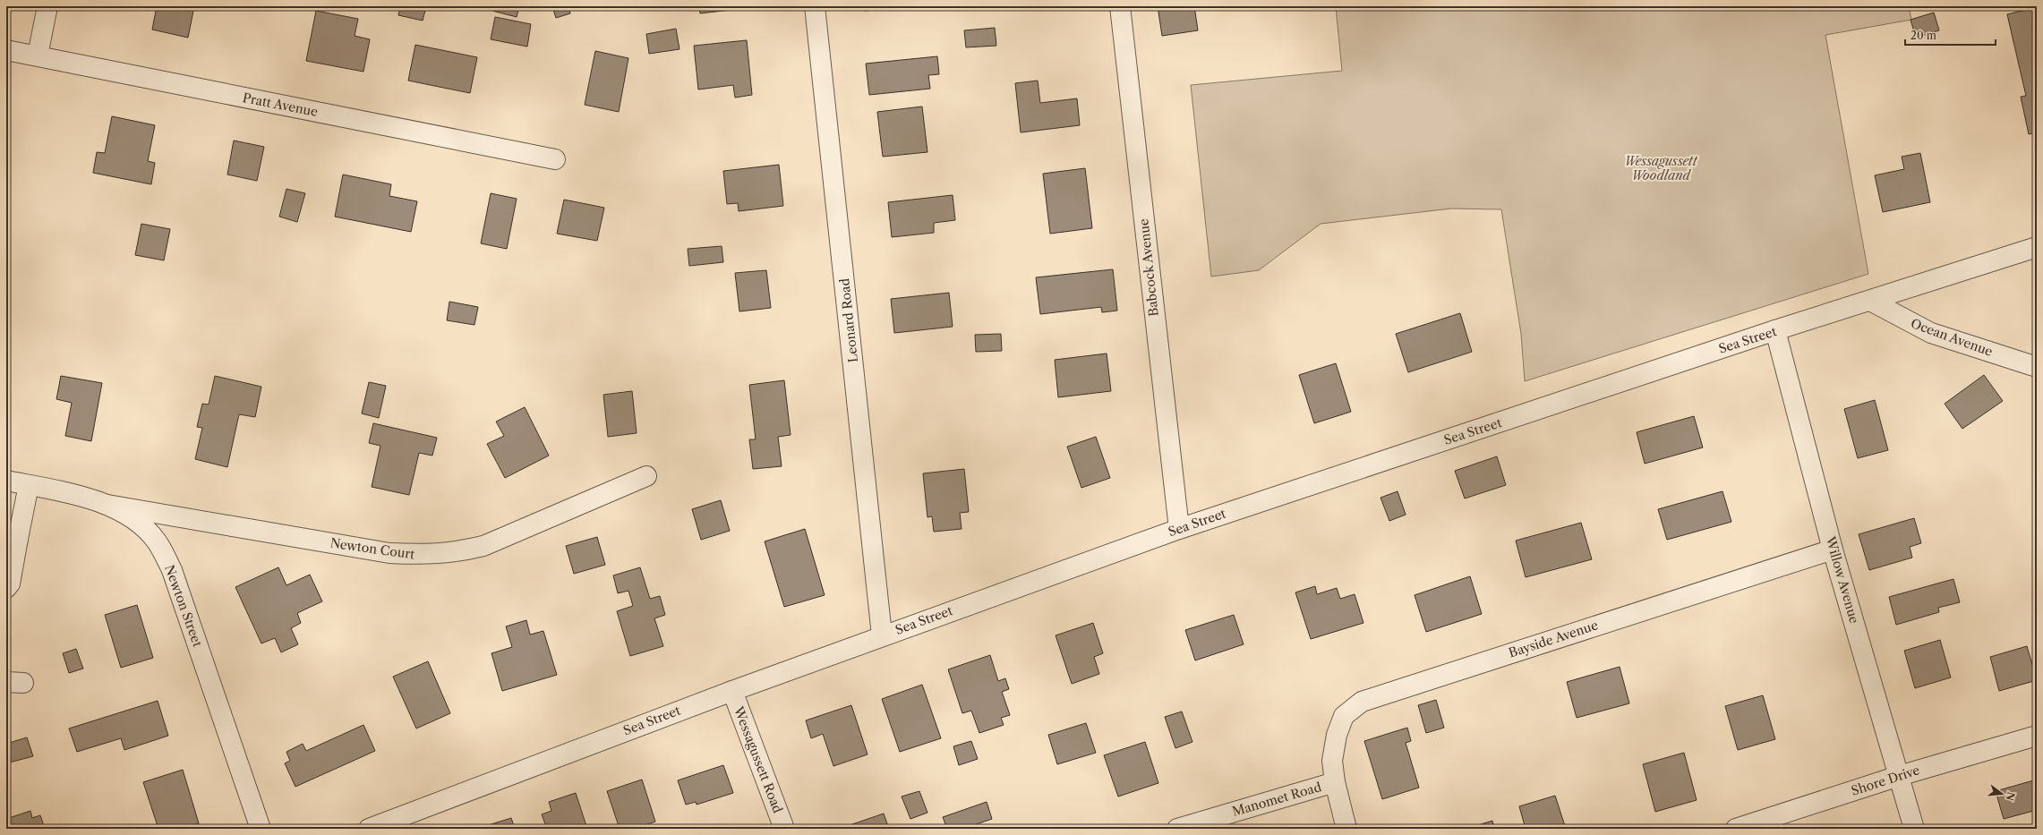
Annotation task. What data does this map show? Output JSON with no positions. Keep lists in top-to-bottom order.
{
  "streets": {
    "street": [
      "Pratt Avenue",
      "Babcock Avenue",
      "Leonard Road",
      "Ocean Avenue",
      "Sea Street",
      "Newton Court",
      "Willow Avenue",
      "Newton Street",
      "Bayside Avenue",
      "Wessagussett Road",
      "Shore Drive",
      "Manomet Road"
    ]
  },
  "crossings": [
    ["Babcock Avenue", "Sea Street"],
    ["Leonard Road", "Sea Street"],
    ["Ocean Avenue", "Sea Street"],
    ["Sea Street", "Willow Avenue"],
    ["Sea Street", "Wessagussett Road"],
    ["Newton Court", "Newton Street"],
    ["Willow Avenue", "Bayside Avenue"],
    ["Willow Avenue", "Shore Drive"],
    ["Bayside Avenue", "Manomet Road"]
  ],
  "parks": ["Wessagussett Woodland"],
  "scale_bar": "20 m",
  "north": "right"
}
